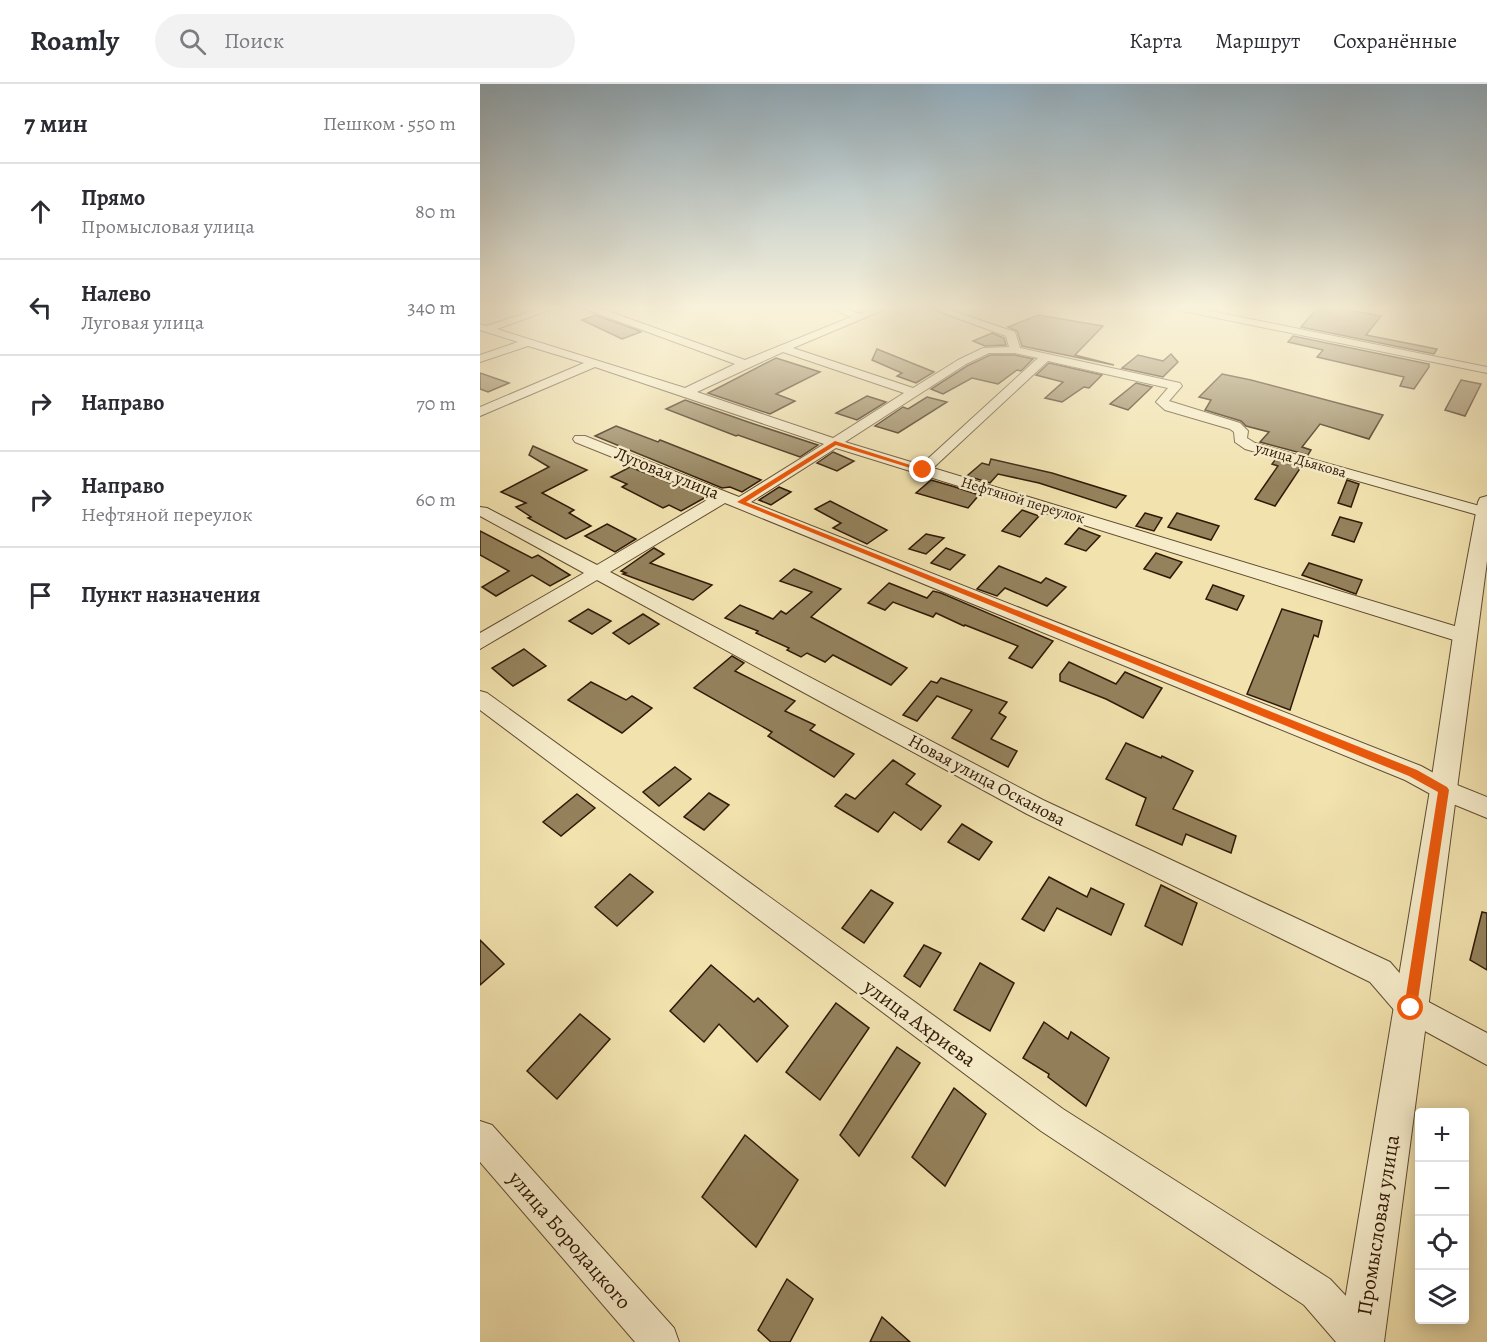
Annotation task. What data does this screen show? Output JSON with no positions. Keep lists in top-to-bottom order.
{
  "streets": {
    "street": [
      "улица Дьякова",
      "Луговая улица",
      "Нефтяной переулок",
      "Новая улица Осканова",
      "улица Ахриева",
      "Промысловая улица",
      "улица Бородацкого"
    ]
  },
  "crossings": [
    ["улица Дьякова", "Луговая улица"],
    ["улица Дьякова", "Нефтяной переулок"],
    ["улица Дьякова", "Новая улица Осканова"],
    ["улица Дьякова", "Промысловая улица"],
    ["Луговая улица", "Промысловая улица"],
    ["Нефтяной переулок", "Промысловая улица"],
    ["Новая улица Осканова", "Промысловая улица"],
    ["улица Ахриева", "Промысловая улица"]
  ],
  "page": {
    "header": "Roamly",
    "search": "Поиск",
    "nav": ["Карта", "Маршрут", "Сохранённые"],
    "heading": ["7 мин", "Пешком · 550 m"],
    "list": [
      ["Прямо", "Промысловая улица", "80 m"],
      ["Налево", "Луговая улица", "340 m"],
      ["Направо", "70 m"],
      ["Направо", "Нефтяной переулок", "60 m"],
      "Пункт назначения"
    ],
    "map_buttons": ["+", "−"]
  }
}
